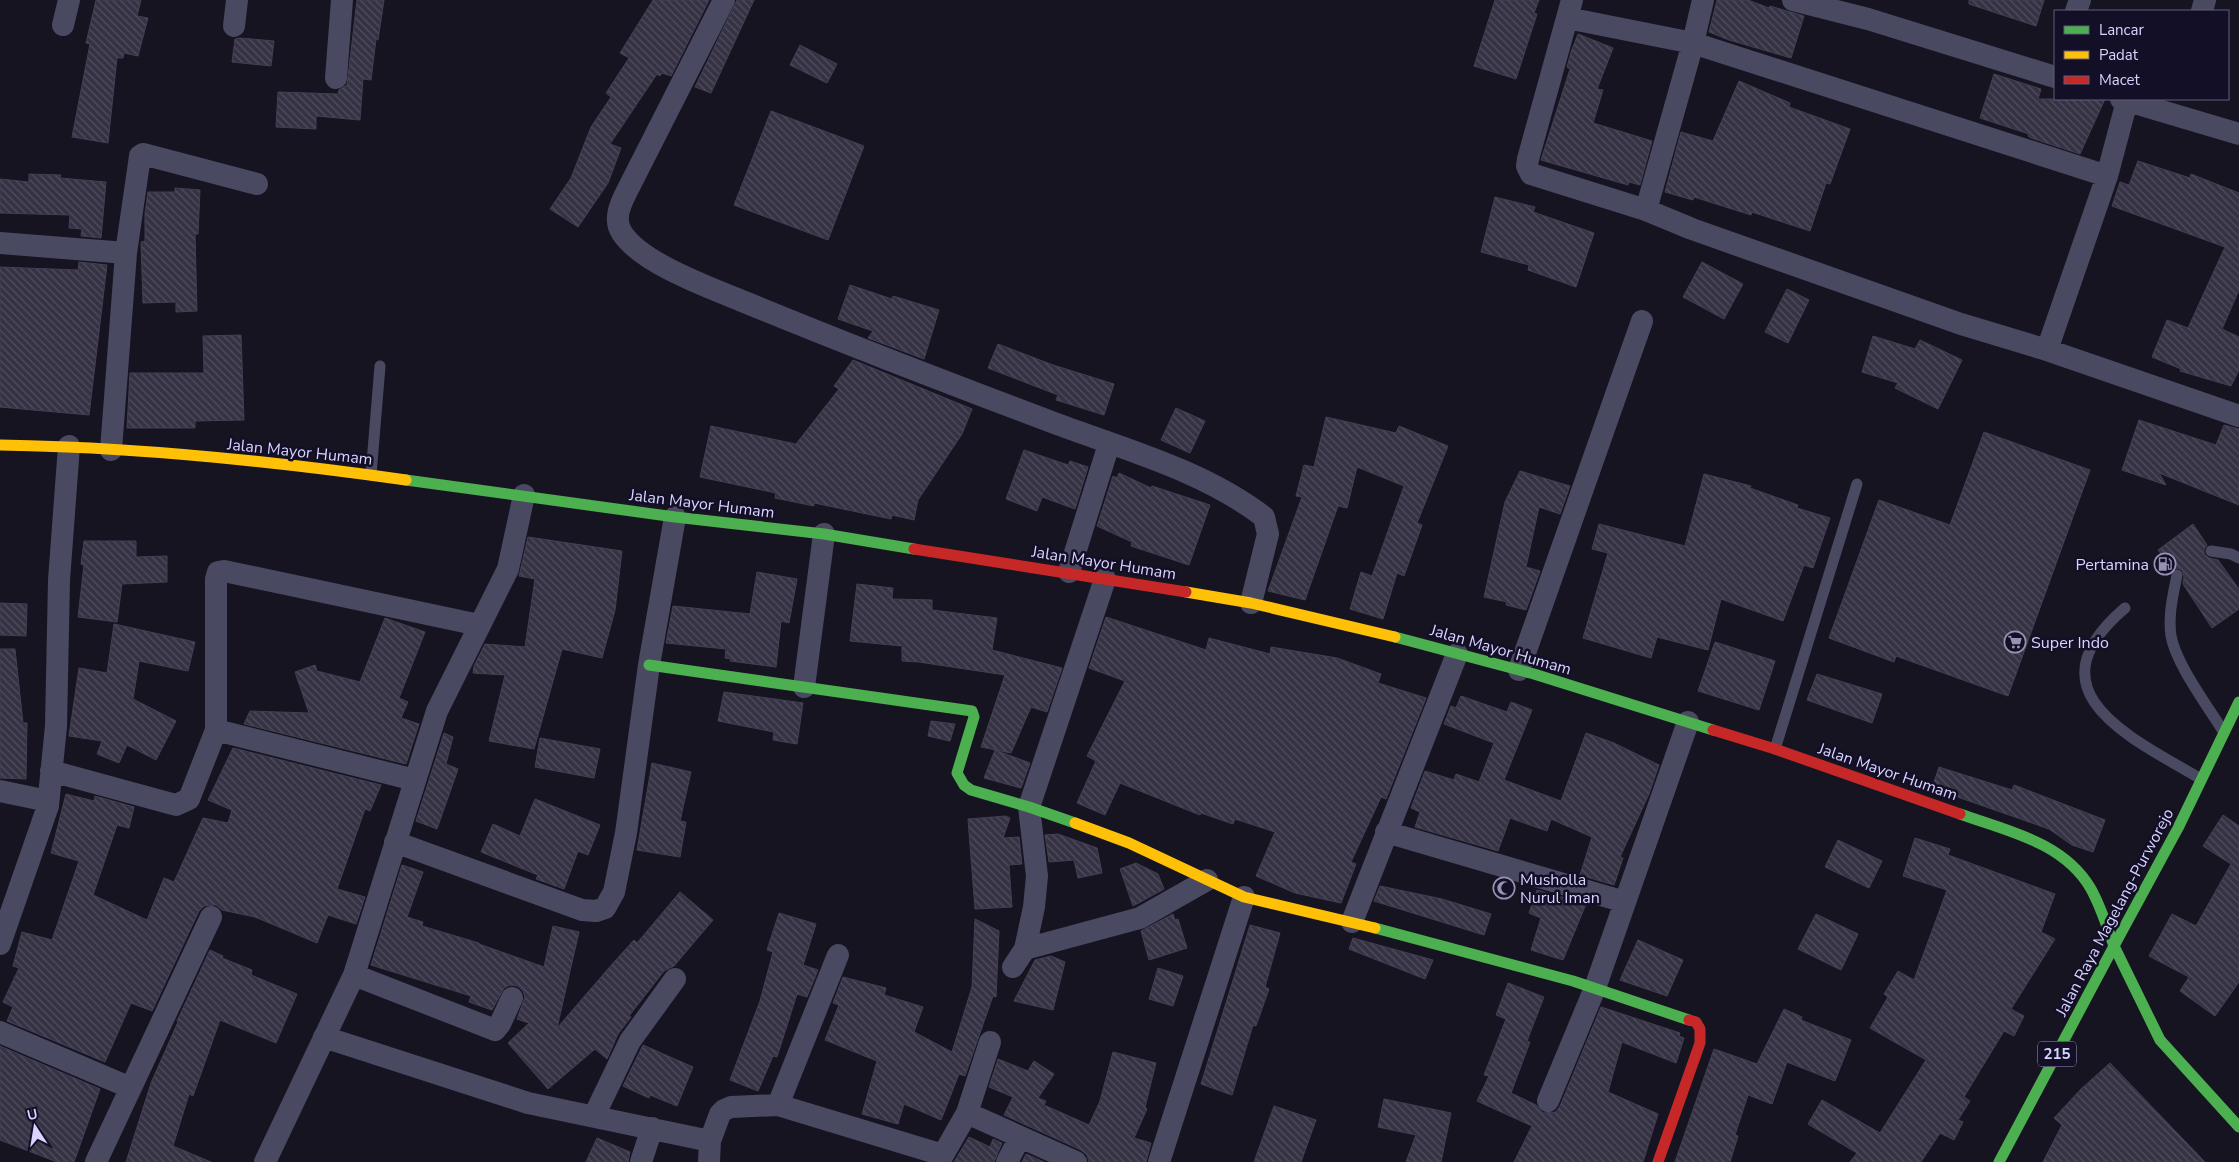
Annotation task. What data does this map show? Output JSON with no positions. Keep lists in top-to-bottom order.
{
  "streets": {
    "main road": ["Jalan Mayor Humam", "Jalan Raya Magelang-Purworejo", "215"]
  },
  "crossings": [
    ["Jalan Mayor Humam", "Jalan Raya Magelang-Purworejo"]
  ],
  "places": {
    "fuel station": ["Pertamina"],
    "supermarket": ["Super Indo"],
    "mosque": ["Musholla Nurul Iman"]
  },
  "legend": ["Lancar", "Padat", "Macet"],
  "north": "top"
}
